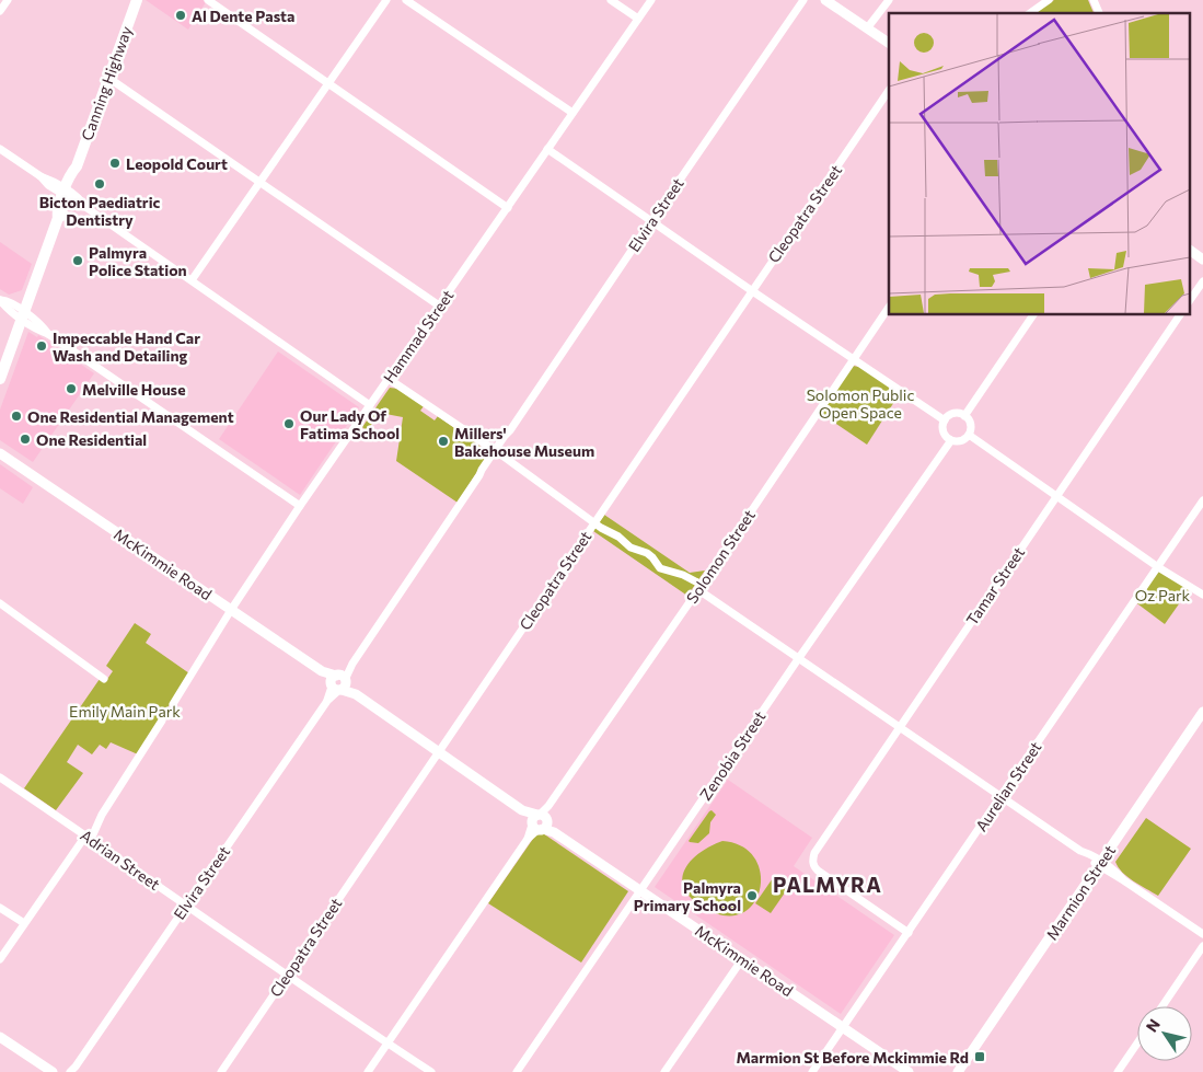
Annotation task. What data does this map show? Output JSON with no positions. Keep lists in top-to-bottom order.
{
  "streets": {
    "highway": ["Canning Highway"],
    "main road": ["McKimmie Road", "Marmion Street"],
    "street": [
      "Cleopatra Street",
      "Elvira Street",
      "Hammad Street",
      "Solomon Street",
      "Tamar Street",
      "Zenobia Street",
      "Aurelian Street",
      "Adrian Street"
    ]
  },
  "crossings": [
    ["Cleopatra Street", "McKimmie Road"],
    ["Cleopatra Street", "Adrian Street"],
    ["Elvira Street", "McKimmie Road"],
    ["Elvira Street", "Adrian Street"],
    ["Hammad Street", "McKimmie Road"],
    ["Solomon Street", "McKimmie Road"],
    ["Solomon Street", "Adrian Street"],
    ["McKimmie Road", "Zenobia Street"],
    ["McKimmie Road", "Aurelian Street"],
    ["Tamar Street", "Aurelian Street"]
  ],
  "districts": ["PALMYRA"],
  "parks": ["Solomon Public Open Space", "Oz Park", "Emily Main Park"],
  "places": {
    "other": [
      "Al Dente Pasta",
      "Leopold Court",
      "Bicton Paediatric Dentistry",
      "Palmyra Police Station",
      "Impeccable Hand Car Wash and Detailing",
      "Melville House",
      "One Residential Management",
      "Our Lady Of Fatima School",
      "One Residential",
      "Millers' Bakehouse Museum",
      "Palmyra Primary School"
    ],
    "transit": ["Marmion St Before Mckimmie Rd"]
  },
  "north": "top left"
}
